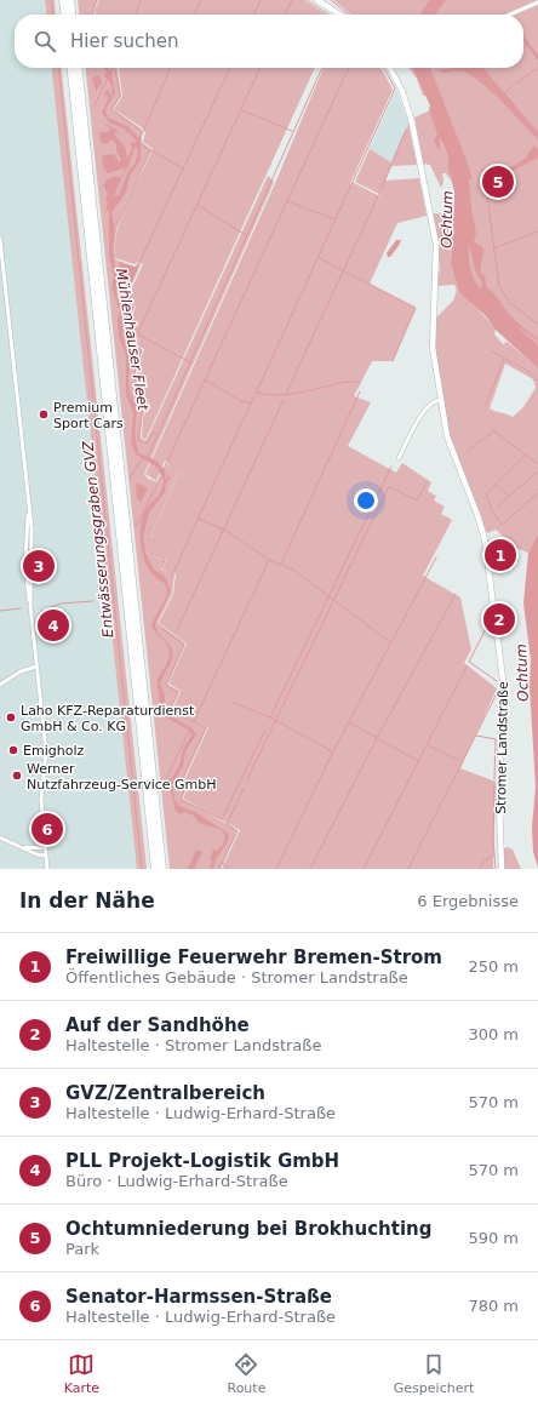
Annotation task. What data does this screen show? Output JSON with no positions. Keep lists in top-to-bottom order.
{
  "streets": {
    "main road": ["Stromer Landstraße"]
  },
  "water": ["Ochtum", "Mühlenhauser Fleet", "Entwässerungsgraben GVZ"],
  "places": [
    "Premium Sport Cars",
    "Laho KFZ-Reparaturdienst GmbH & Co. KG",
    "Emigholz",
    "Werner Nutzfahrzeug-Service GmbH"
  ],
  "page": {
    "search": "Hier suchen",
    "pins": [
      "5",
      "1",
      "3",
      "2",
      "4",
      "6"
    ],
    "heading": ["In der Nähe", "6 Ergebnisse"],
    "list": [
      {
        "mark": "1",
        "name": "Freiwillige Feuerwehr Bremen-Strom",
        "note": "Öffentliches Gebäude · Stromer Landstraße",
        "value": "250 m"
      },
      {
        "mark": "2",
        "name": "Auf der Sandhöhe",
        "note": "Haltestelle · Stromer Landstraße",
        "value": "300 m"
      },
      {
        "mark": "3",
        "name": "GVZ/Zentralbereich",
        "note": "Haltestelle · Ludwig-Erhard-Straße",
        "value": "570 m"
      },
      {
        "mark": "4",
        "name": "PLL Projekt-Logistik GmbH",
        "note": "Büro · Ludwig-Erhard-Straße",
        "value": "570 m"
      },
      {
        "mark": "5",
        "name": "Ochtumniederung bei Brokhuchting",
        "note": "Park",
        "value": "590 m"
      },
      {
        "mark": "6",
        "name": "Senator-Harmssen-Straße",
        "note": "Haltestelle · Ludwig-Erhard-Straße",
        "value": "780 m"
      }
    ],
    "nav": ["Karte", "Route", "Gespeichert"]
  }
}
